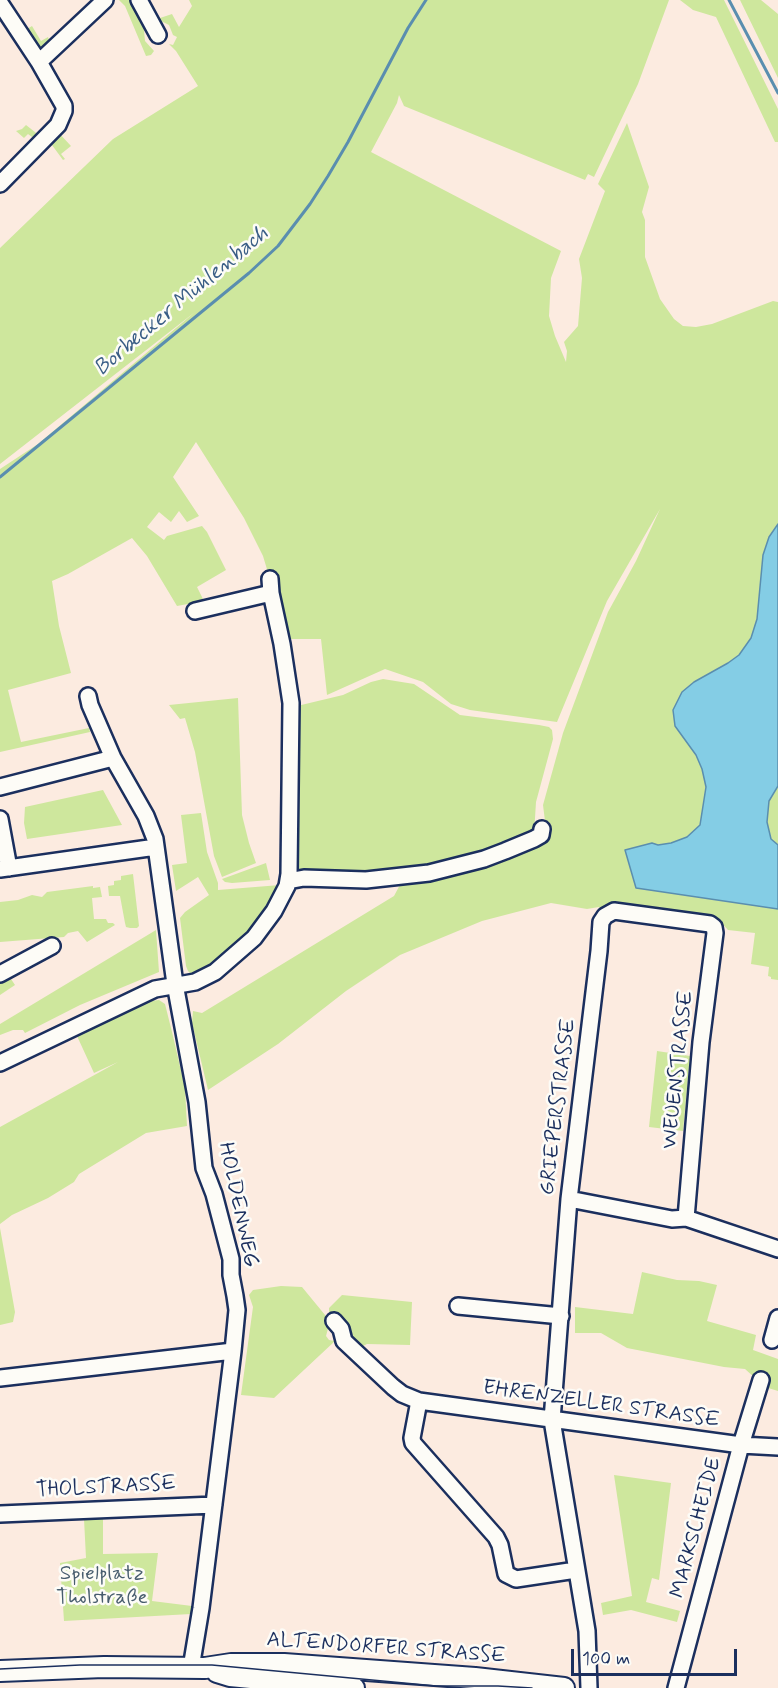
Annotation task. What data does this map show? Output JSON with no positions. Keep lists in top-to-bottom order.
{
  "streets": {
    "main road": ["ALTENDORFER STRASSE"],
    "street": [
      "WEUENSTRASSE",
      "GRIEPERSTRASSE",
      "HOLDENWEG",
      "EHRENZELLER STRASSE",
      "THOLSTRASSE",
      "MARKSCHEIDE"
    ]
  },
  "crossings": [
    ["WEUENSTRASSE", "GRIEPERSTRASSE"],
    ["GRIEPERSTRASSE", "EHRENZELLER STRASSE"],
    ["HOLDENWEG", "THOLSTRASSE"],
    ["HOLDENWEG", "ALTENDORFER STRASSE"],
    ["EHRENZELLER STRASSE", "MARKSCHEIDE"]
  ],
  "water": ["Borbecker Mühlenbach"],
  "parks": ["Spielplatz Tholstraße"],
  "scale_bar": "100 m"
}
